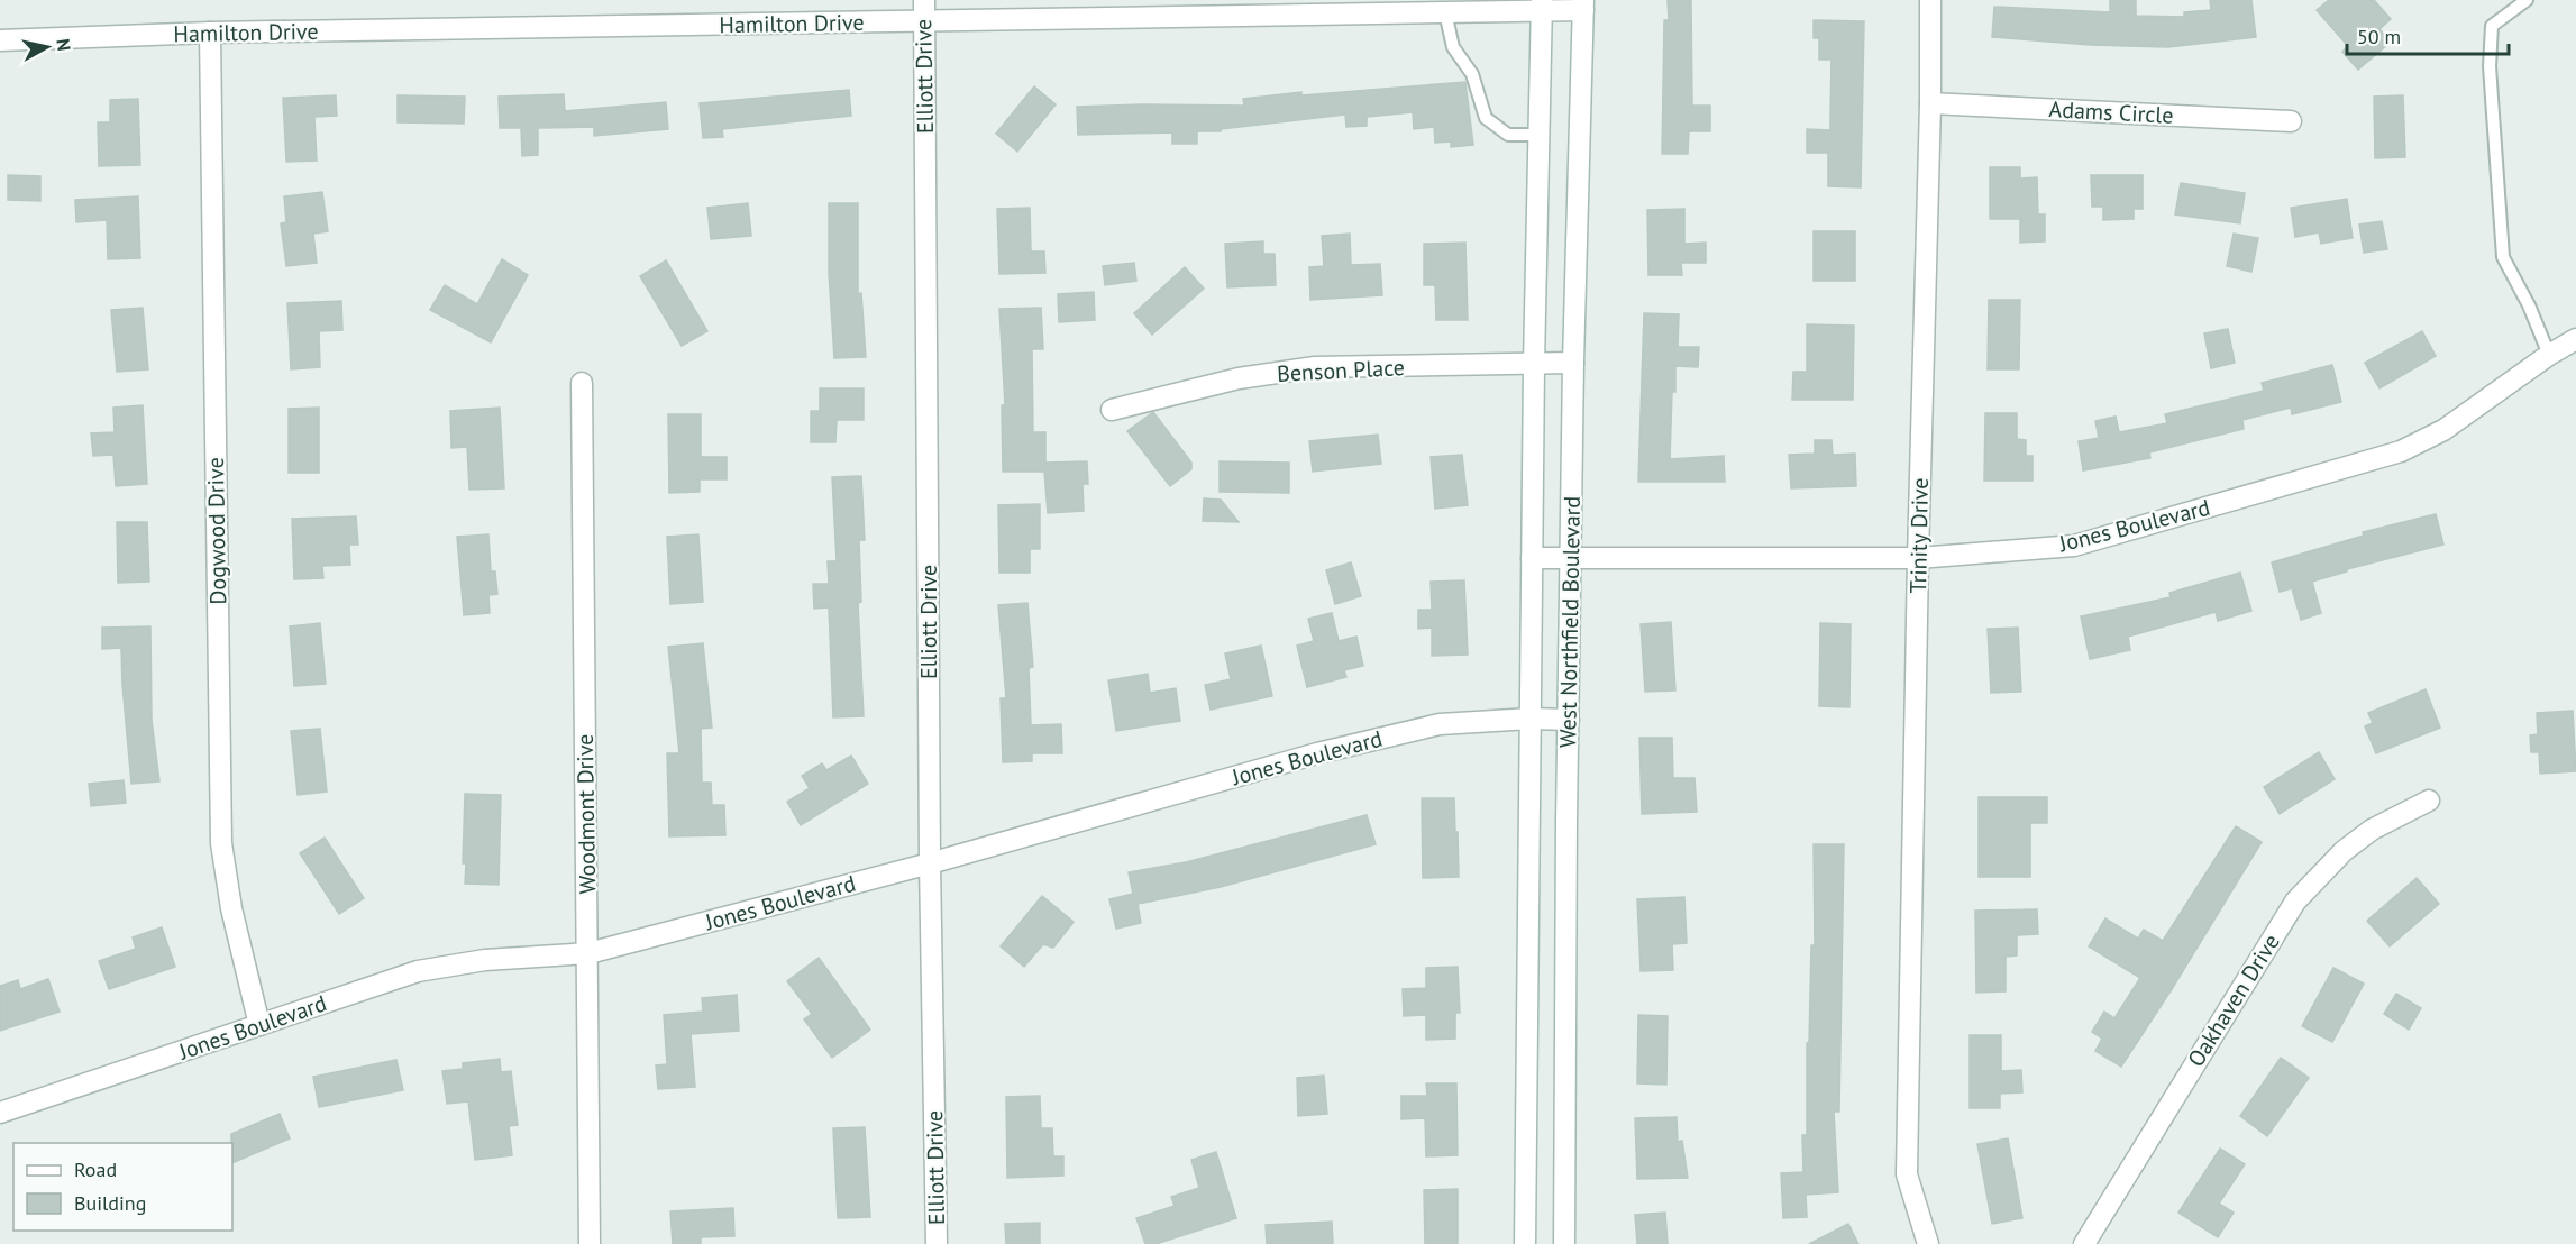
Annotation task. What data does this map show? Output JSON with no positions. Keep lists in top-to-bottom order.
{
  "streets": {
    "street": [
      "Hamilton Drive",
      "Elliott Drive",
      "Adams Circle",
      "Benson Place",
      "Jones Boulevard",
      "Dogwood Drive",
      "Trinity Drive",
      "West Northfield Boulevard",
      "Woodmont Drive",
      "Oakhaven Drive"
    ]
  },
  "crossings": [
    ["Hamilton Drive", "Elliott Drive"],
    ["Hamilton Drive", "Dogwood Drive"],
    ["Hamilton Drive", "West Northfield Boulevard"],
    ["Elliott Drive", "Jones Boulevard"],
    ["Adams Circle", "Trinity Drive"],
    ["Benson Place", "West Northfield Boulevard"],
    ["Jones Boulevard", "Dogwood Drive"],
    ["Jones Boulevard", "Trinity Drive"],
    ["Jones Boulevard", "West Northfield Boulevard"],
    ["Jones Boulevard", "Woodmont Drive"]
  ],
  "legend": ["Road", "Building"],
  "scale_bar": "50 m",
  "north": "right"
}
